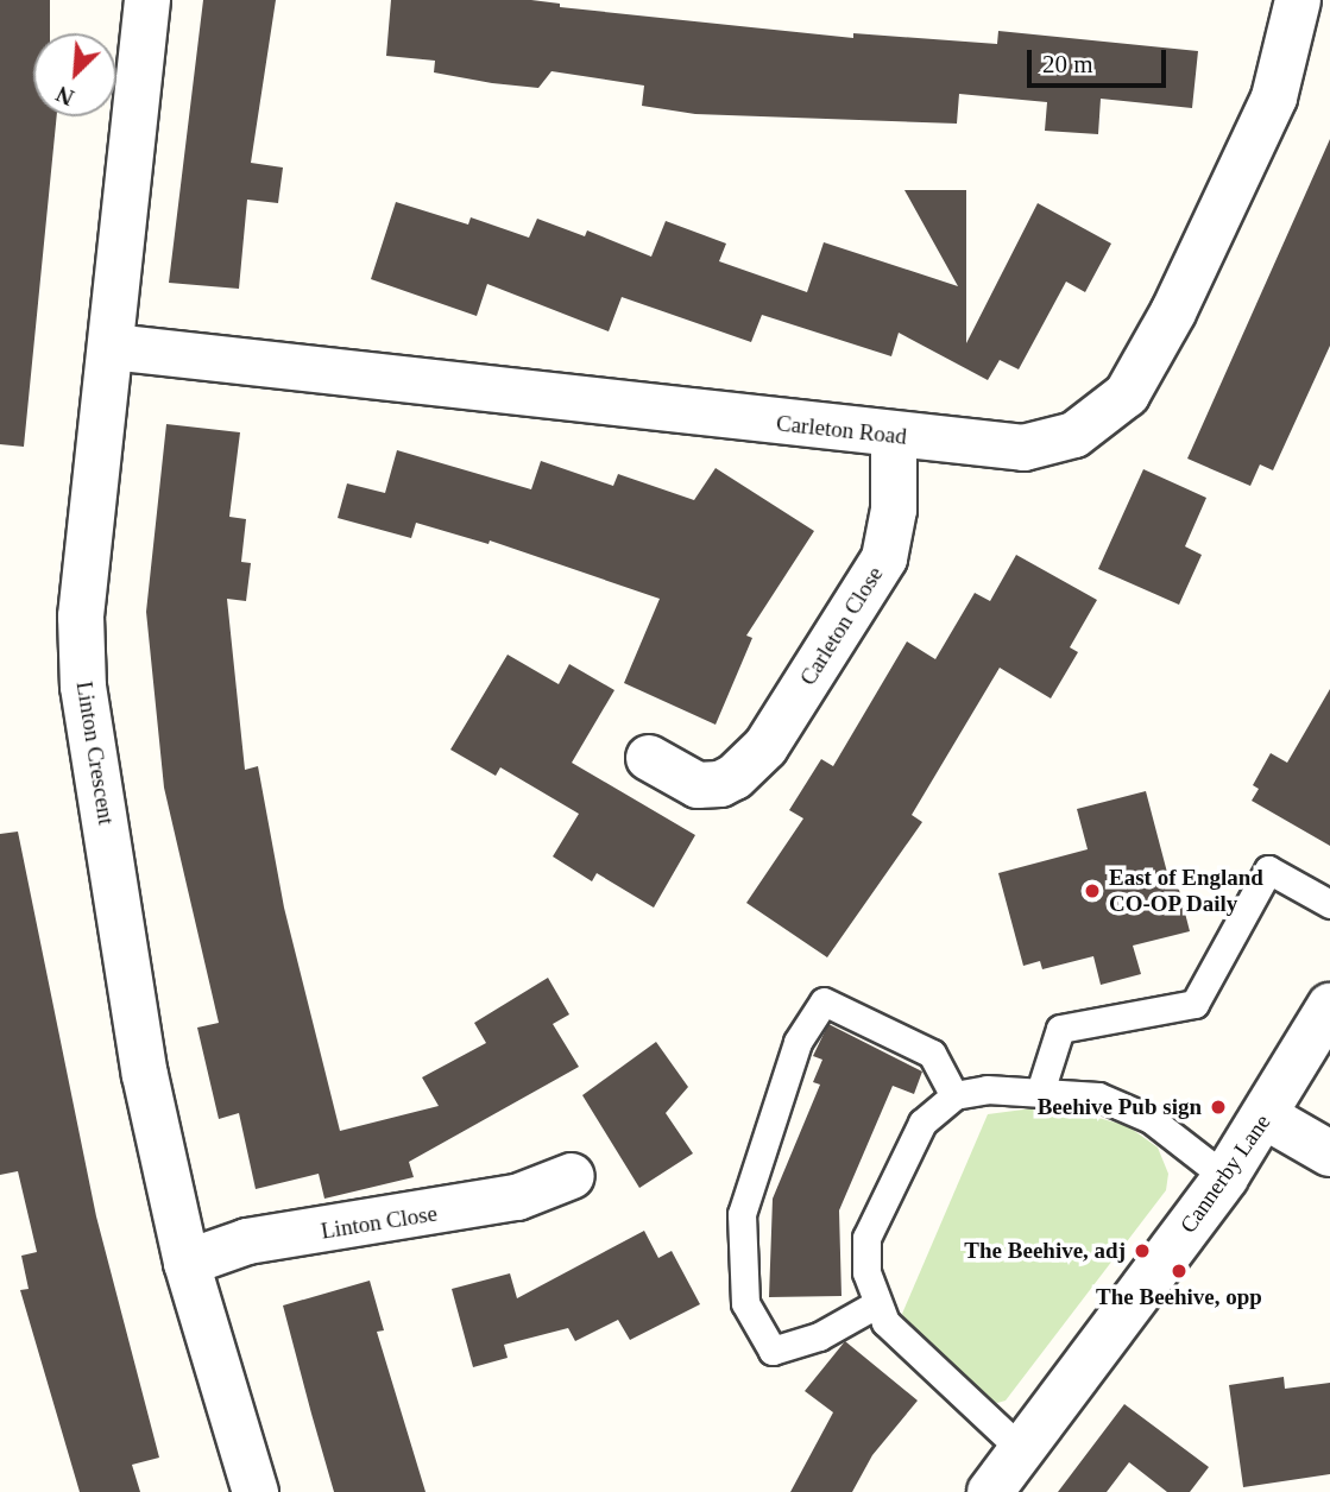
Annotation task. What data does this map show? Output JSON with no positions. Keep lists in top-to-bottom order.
{
  "streets": {
    "street": [
      "Carleton Road",
      "Carleton Close",
      "Linton Crescent",
      "Cannerby Lane",
      "Linton Close"
    ]
  },
  "crossings": [
    ["Carleton Road", "Carleton Close"],
    ["Carleton Road", "Linton Crescent"],
    ["Linton Crescent", "Linton Close"]
  ],
  "places": [
    "East of England CO-OP Daily",
    "Beehive Pub sign",
    "The Beehive, adj",
    "The Beehive, opp"
  ],
  "scale_bar": "20 m",
  "north": "bottom left"
}
